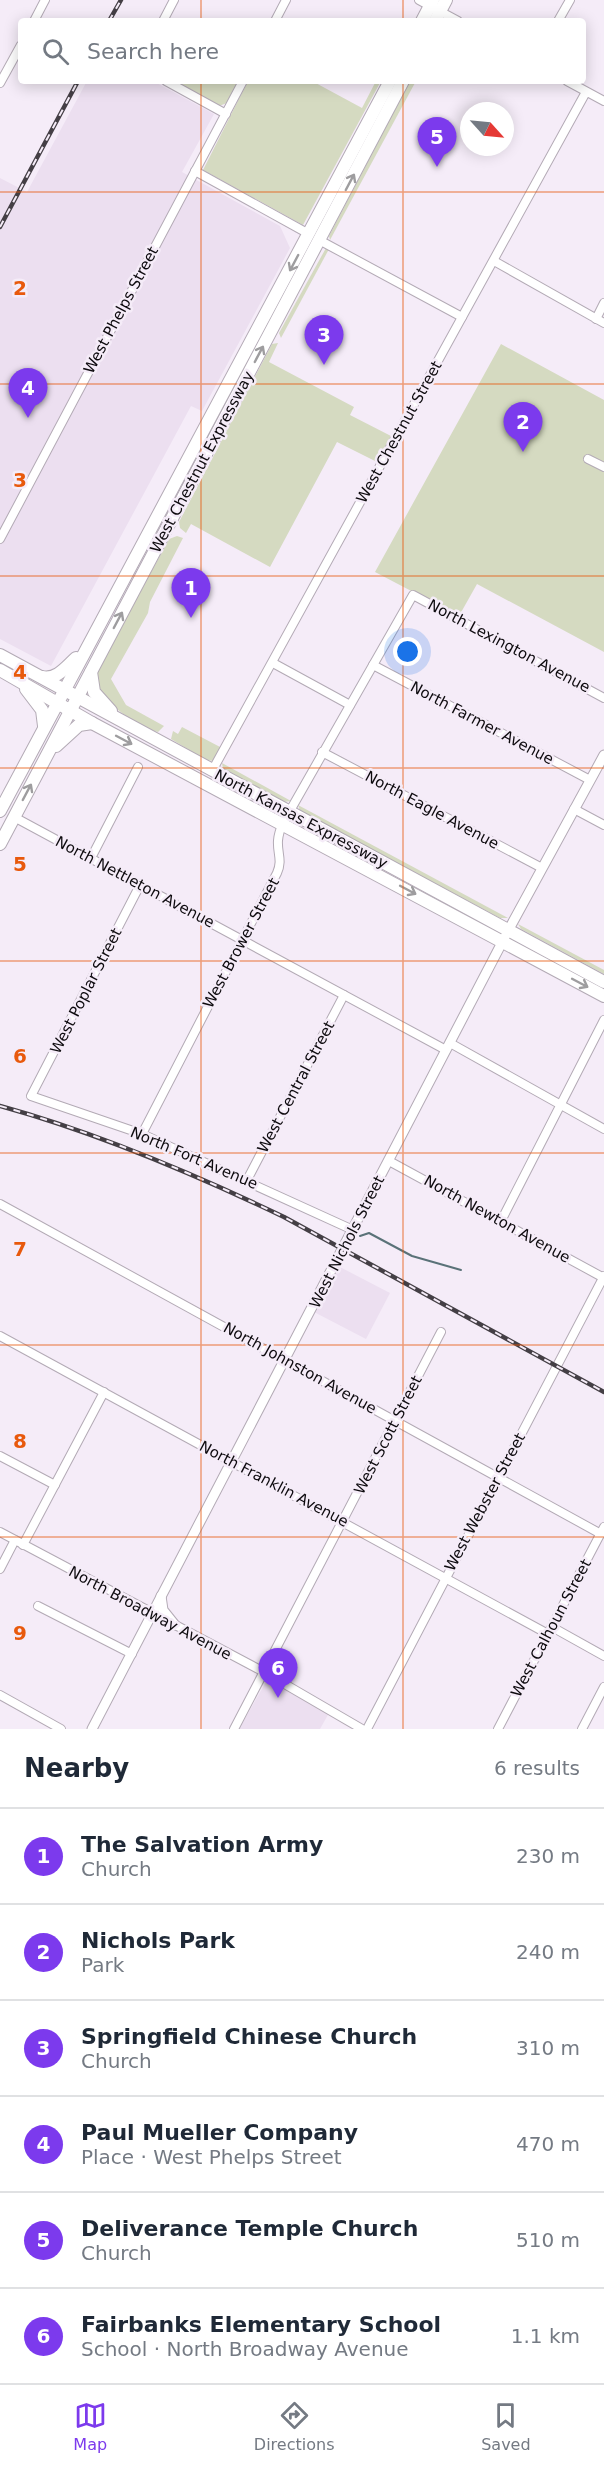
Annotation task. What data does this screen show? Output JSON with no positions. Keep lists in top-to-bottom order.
{
  "streets": {
    "main road": ["West Chestnut Expressway", "North Kansas Expressway"],
    "street": [
      "West Phelps Street",
      "West Chestnut Street",
      "North Lexington Avenue",
      "North Farmer Avenue",
      "North Eagle Avenue",
      "North Nettleton Avenue",
      "West Brower Street",
      "West Poplar Street",
      "West Central Street",
      "North Fort Avenue",
      "North Newton Avenue",
      "West Nichols Street",
      "North Johnston Avenue",
      "West Scott Street",
      "North Franklin Avenue",
      "West Webster Street",
      "North Broadway Avenue",
      "West Calhoun Street"
    ]
  },
  "crossings": [
    ["West Chestnut Street", "North Kansas Expressway"],
    ["West Chestnut Expressway", "North Kansas Expressway"],
    ["West Chestnut Expressway", "North Nettleton Avenue"],
    ["North Lexington Avenue", "West Brower Street"],
    ["North Farmer Avenue", "West Brower Street"],
    ["North Farmer Avenue", "West Nichols Street"],
    ["North Eagle Avenue", "West Brower Street"],
    ["North Eagle Avenue", "West Nichols Street"],
    ["North Kansas Expressway", "West Brower Street"],
    ["North Kansas Expressway", "West Nichols Street"],
    ["North Nettleton Avenue", "West Brower Street"],
    ["North Nettleton Avenue", "West Poplar Street"],
    ["North Nettleton Avenue", "West Central Street"],
    ["North Nettleton Avenue", "West Nichols Street"],
    ["West Brower Street", "North Fort Avenue"],
    ["West Poplar Street", "North Fort Avenue"],
    ["West Central Street", "North Fort Avenue"],
    ["North Fort Avenue", "West Nichols Street"],
    ["North Newton Avenue", "West Nichols Street"],
    ["North Newton Avenue", "West Webster Street"],
    ["West Nichols Street", "North Johnston Avenue"],
    ["West Nichols Street", "North Franklin Avenue"],
    ["West Nichols Street", "North Broadway Avenue"],
    ["North Johnston Avenue", "West Scott Street"],
    ["North Johnston Avenue", "West Webster Street"],
    ["North Johnston Avenue", "West Calhoun Street"],
    ["West Scott Street", "North Franklin Avenue"],
    ["West Scott Street", "North Broadway Avenue"],
    ["North Franklin Avenue", "West Webster Street"],
    ["North Franklin Avenue", "West Calhoun Street"]
  ],
  "north": "bottom right",
  "page": {
    "search": "Search here",
    "pins": [
      "5",
      "3",
      "4",
      "2",
      "1",
      "6"
    ],
    "heading": ["Nearby", "6 results"],
    "list": [
      {
        "mark": "1",
        "name": "The Salvation Army",
        "note": "Church",
        "value": "230 m"
      },
      {
        "mark": "2",
        "name": "Nichols Park",
        "note": "Park",
        "value": "240 m"
      },
      {
        "mark": "3",
        "name": "Springfield Chinese Church",
        "note": "Church",
        "value": "310 m"
      },
      {
        "mark": "4",
        "name": "Paul Mueller Company",
        "note": "Place · West Phelps Street",
        "value": "470 m"
      },
      {
        "mark": "5",
        "name": "Deliverance Temple Church",
        "note": "Church",
        "value": "510 m"
      },
      {
        "mark": "6",
        "name": "Fairbanks Elementary School",
        "note": "School · North Broadway Avenue",
        "value": "1.1 km"
      }
    ],
    "nav": ["Map", "Directions", "Saved"]
  },
  "grid": {
    "rows": [
      "2",
      "3",
      "4",
      "5",
      "6",
      "7",
      "8",
      "9"
    ]
  }
}
